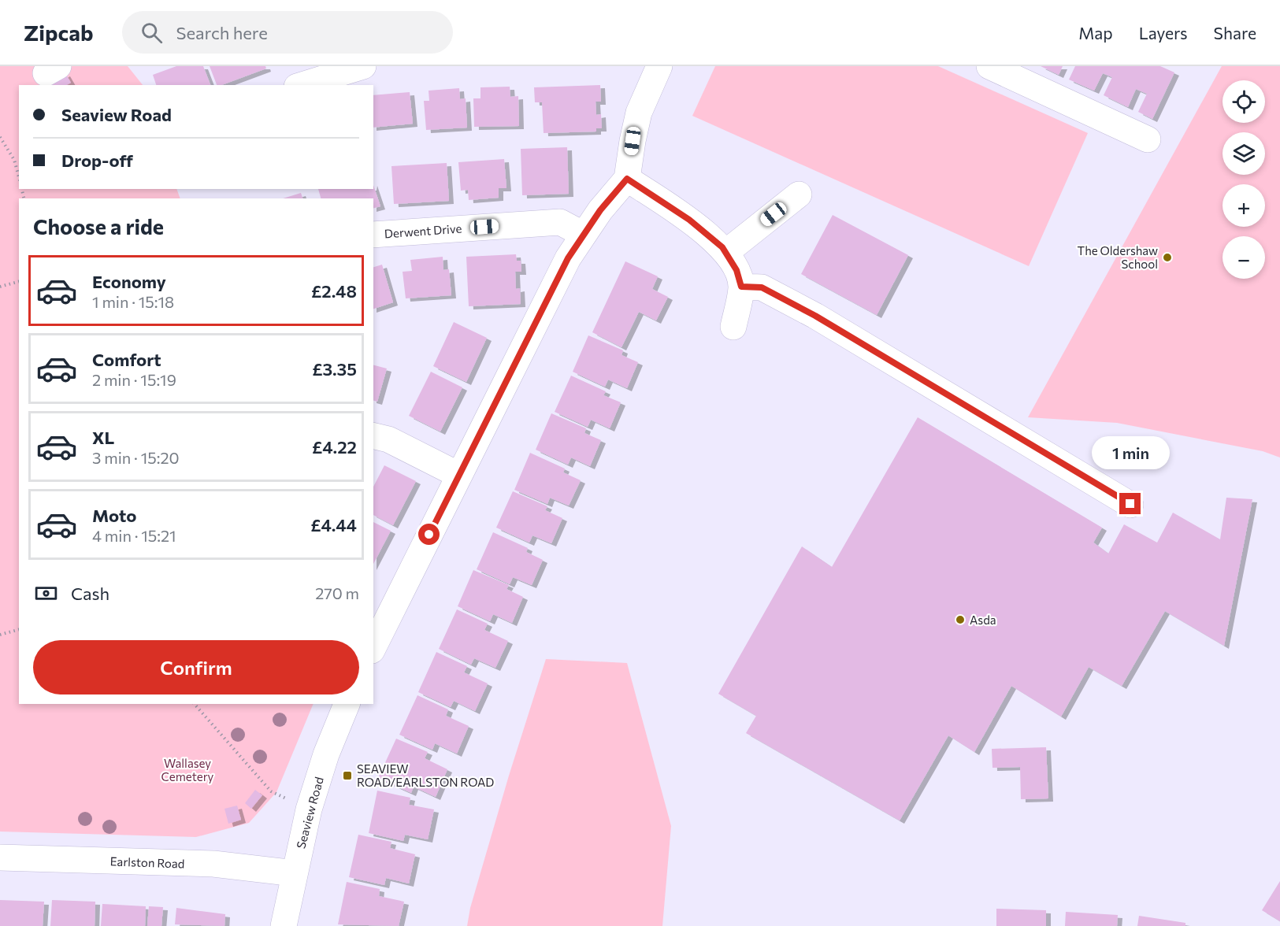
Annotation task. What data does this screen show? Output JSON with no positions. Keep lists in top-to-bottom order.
{
  "streets": {
    "street": ["Derwent Drive", "Seaview Road", "Earlston Road"]
  },
  "crossings": [
    ["Seaview Road", "Earlston Road"]
  ],
  "parks": ["Wallasey Cemetery"],
  "places": {
    "other": ["The Oldershaw School", "Asda"],
    "transit": ["SEAVIEW ROAD/EARLSTON ROAD"]
  },
  "page": {
    "header": "Zipcab",
    "search": "Search here",
    "nav": ["Map", "Layers", "Share"],
    "map_buttons": ["+", "−"],
    "banner": ["Seaview Road", "Drop-off"],
    "heading": "Choose a ride",
    "list": [
      {
        "name": "Economy",
        "note": "1 min · 15:18",
        "value": "£2.48"
      },
      {
        "name": "Comfort",
        "note": "2 min · 15:19",
        "value": "£3.35"
      },
      {
        "name": "XL",
        "note": "3 min · 15:20",
        "value": "£4.22"
      },
      {
        "name": "Moto",
        "note": "4 min · 15:21",
        "value": "£4.44"
      }
    ],
    "bubble": "1 min",
    "pay": ["Cash", "270 m"],
    "buttons": "Confirm"
  }
}
